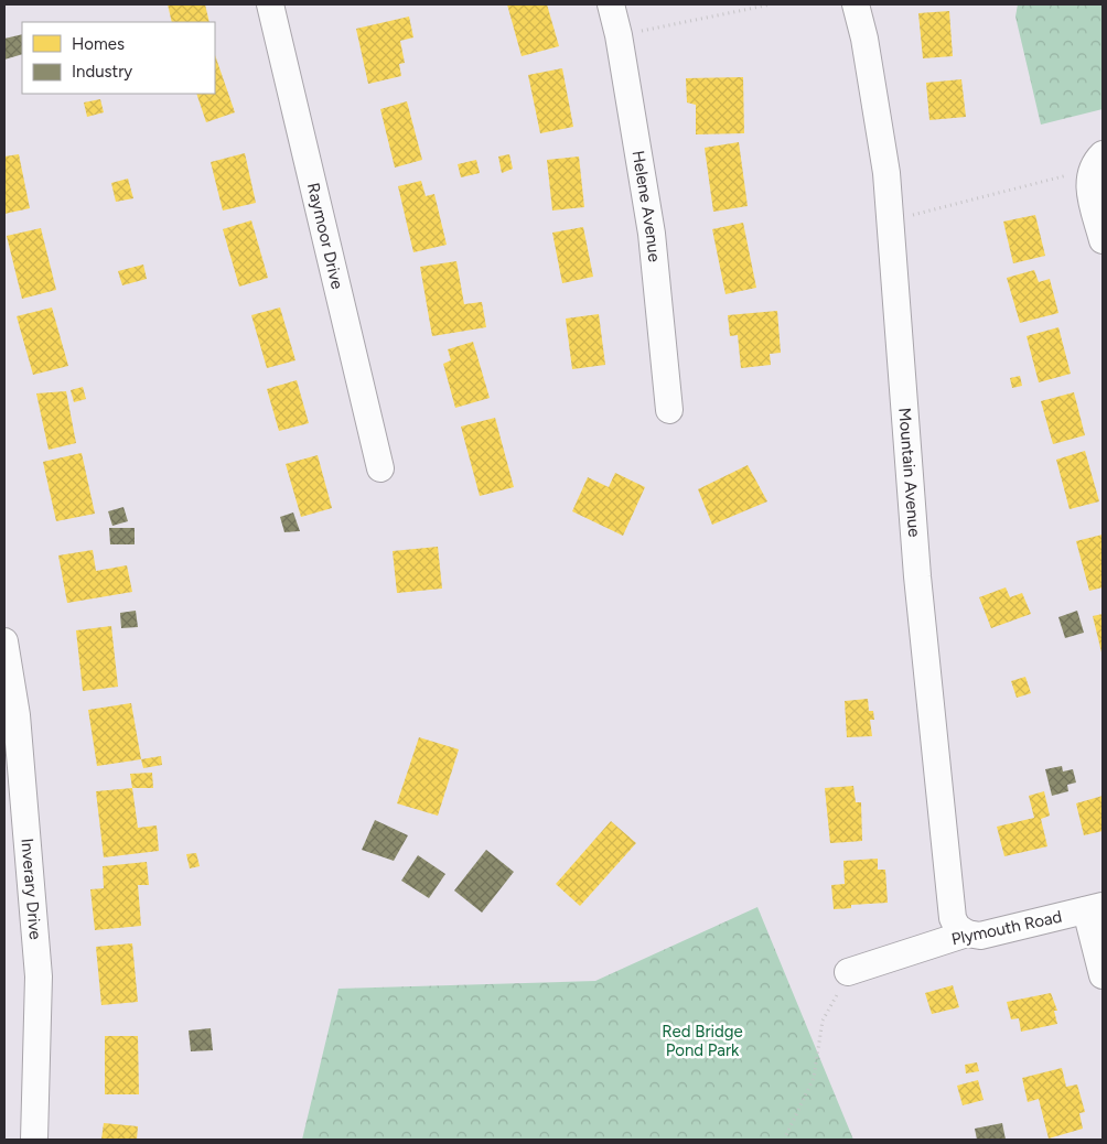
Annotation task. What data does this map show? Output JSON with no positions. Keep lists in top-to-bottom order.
{
  "streets": {
    "street": [
      "Helene Avenue",
      "Raymoor Drive",
      "Mountain Avenue",
      "Inverary Drive",
      "Plymouth Road"
    ]
  },
  "crossings": [
    ["Mountain Avenue", "Plymouth Road"]
  ],
  "parks": ["Red Bridge Pond Park"],
  "legend": ["Homes", "Industry"]
}
